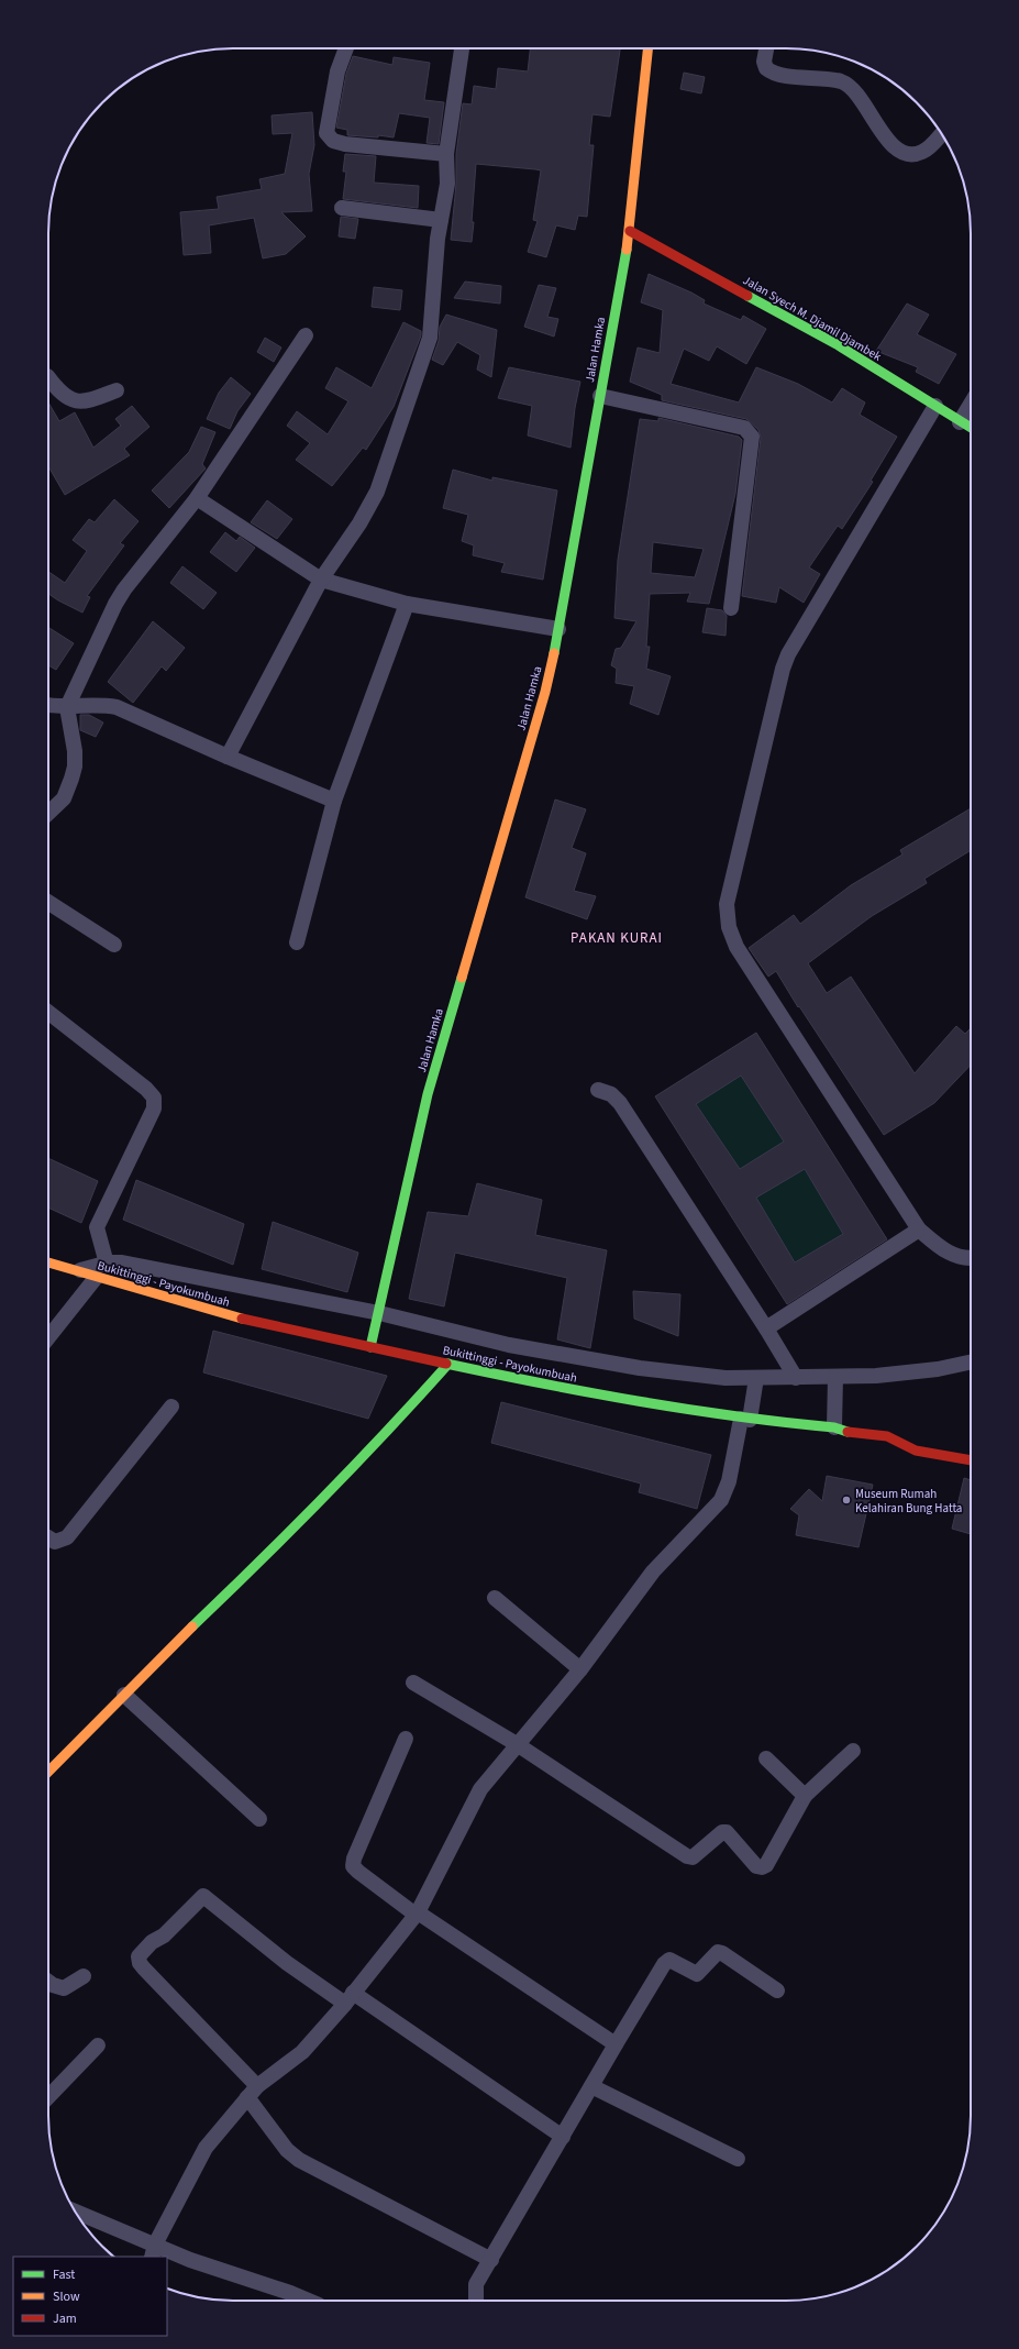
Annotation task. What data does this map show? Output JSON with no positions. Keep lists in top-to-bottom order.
{
  "streets": {
    "street": ["Jalan Syech M. Djamil Djambek", "Jalan Hamka", "Bukittinggi - Payokumbuah"]
  },
  "crossings": [
    ["Jalan Syech M. Djamil Djambek", "Jalan Hamka"],
    ["Jalan Hamka", "Bukittinggi - Payokumbuah"]
  ],
  "districts": ["PAKAN KURAI"],
  "places": ["Museum Rumah Kelahiran Bung Hatta"],
  "legend": ["Fast", "Slow", "Jam"]
}
